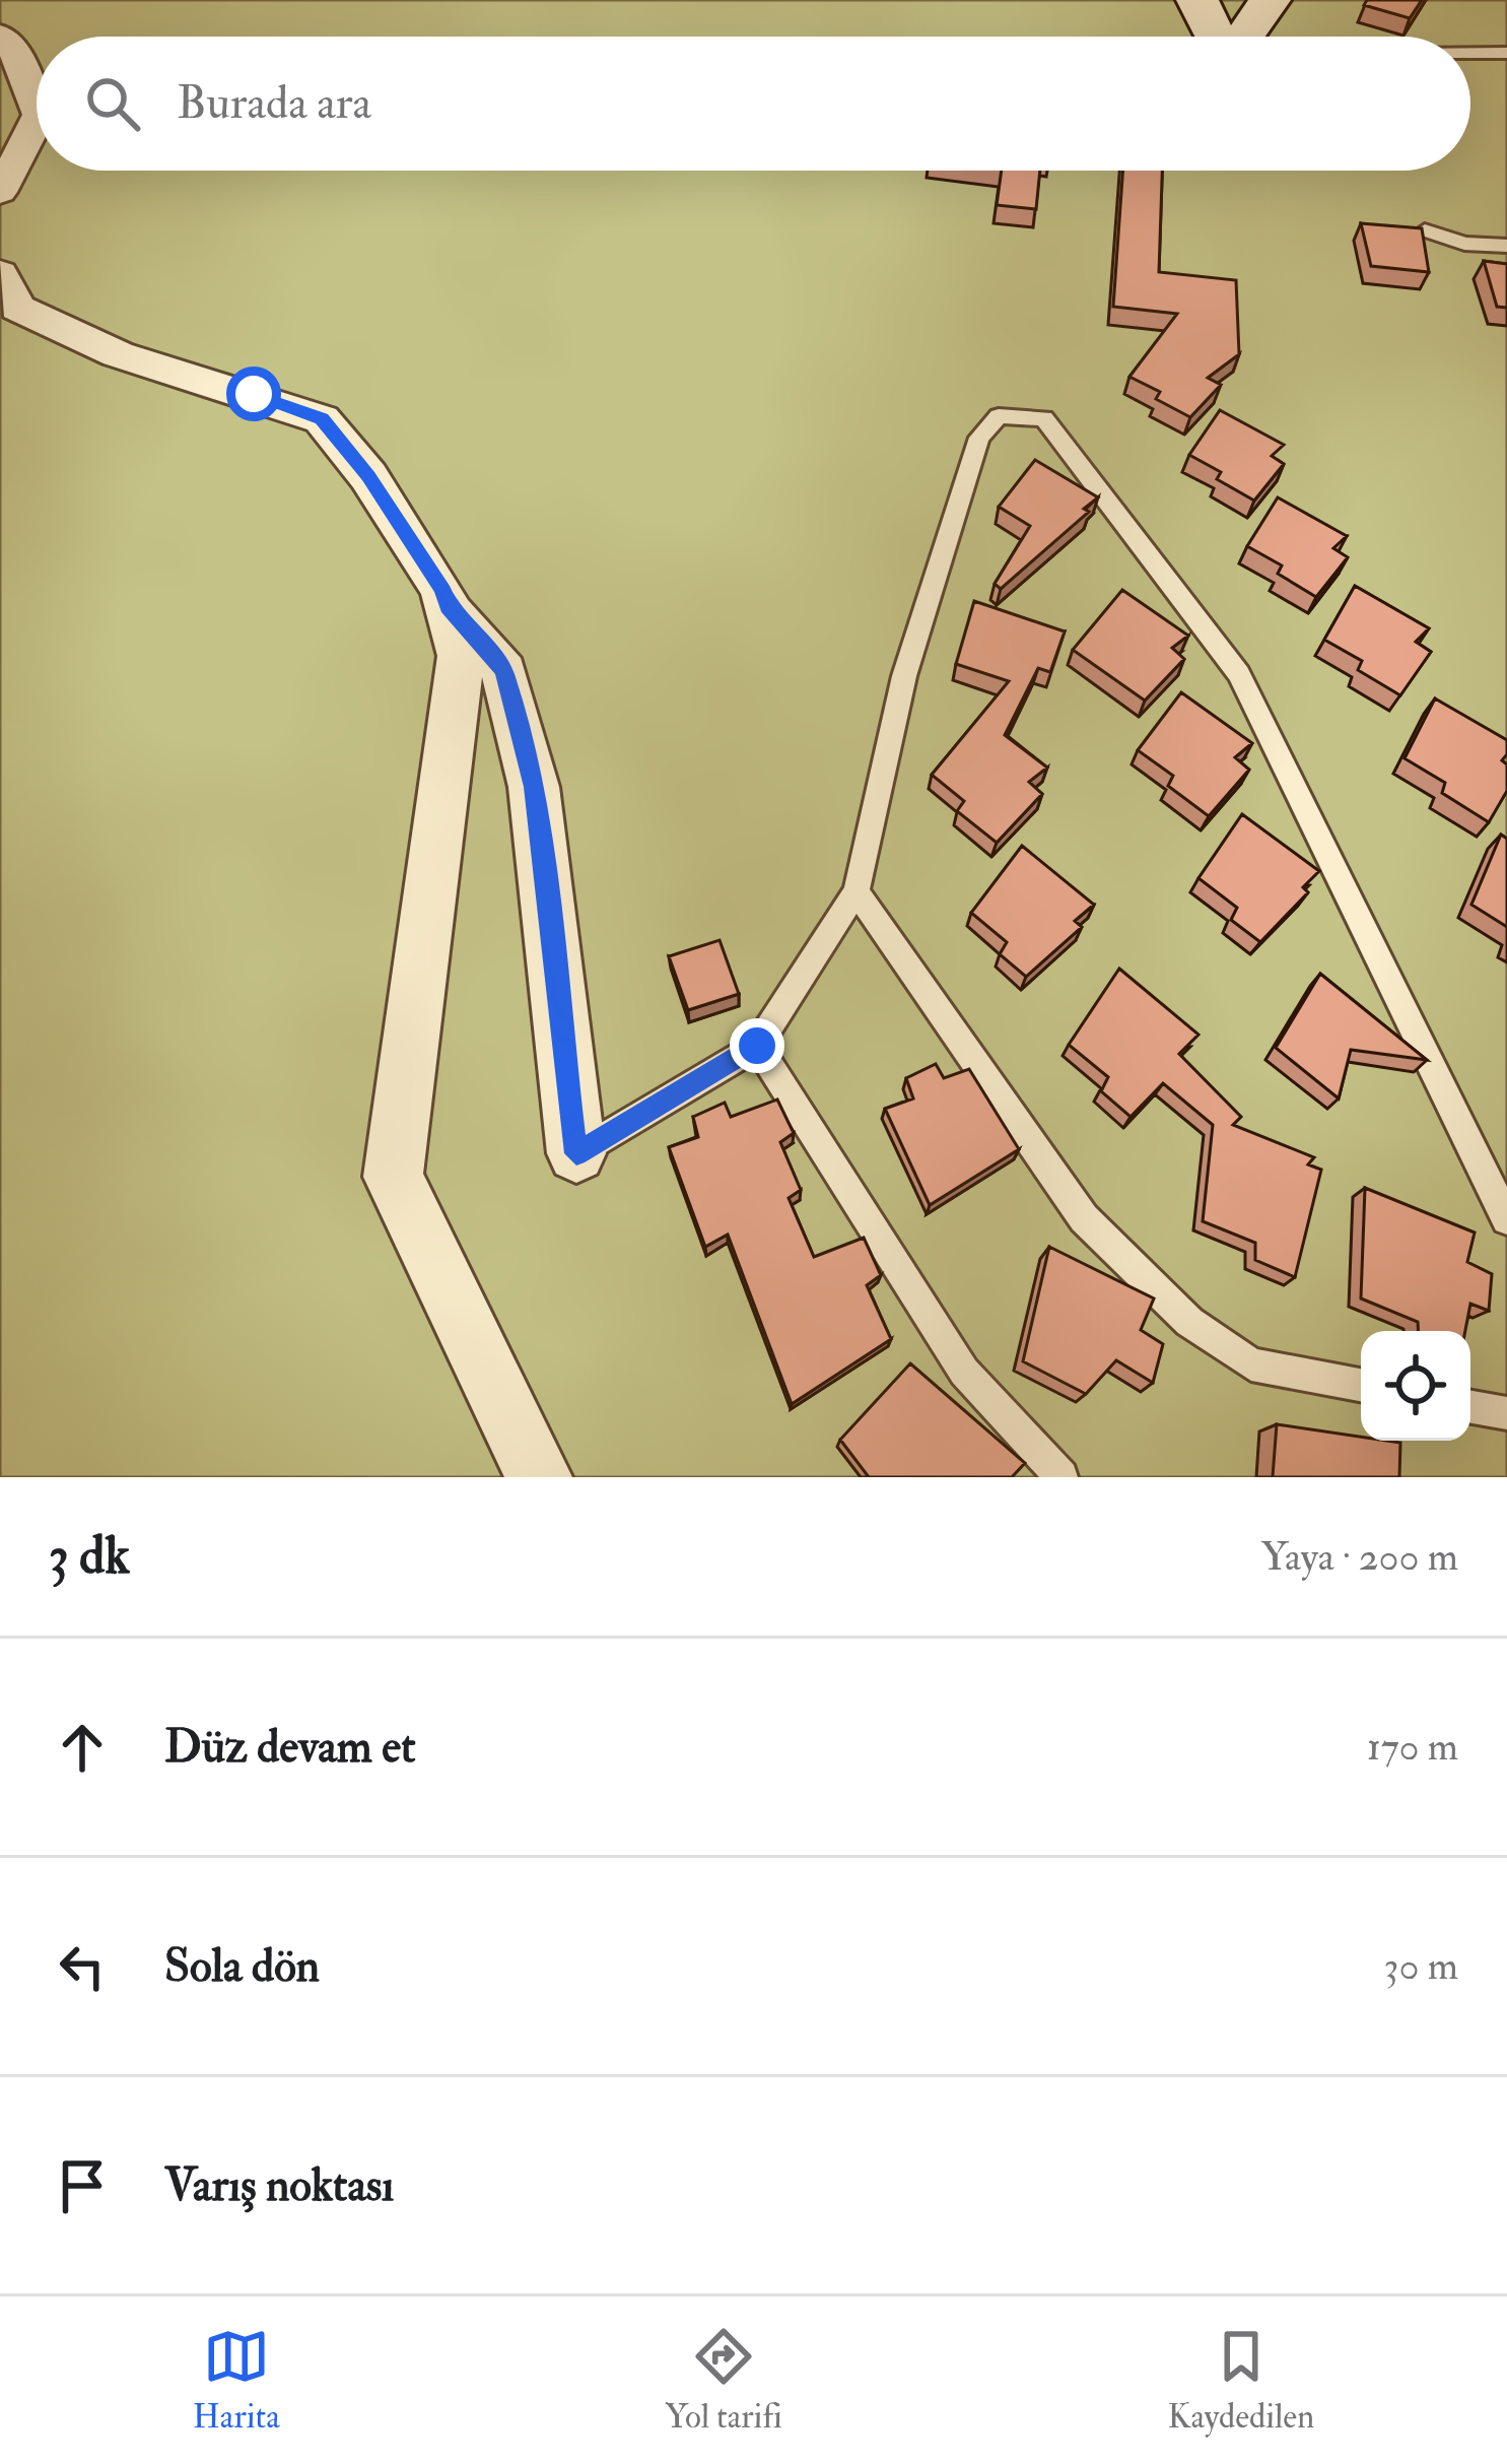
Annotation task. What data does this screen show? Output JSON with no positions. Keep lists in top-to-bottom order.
{
  "page": {
    "search": "Burada ara",
    "heading": ["3 dk", "Yaya · 200 m"],
    "list": [
      ["Düz devam et", "170 m"],
      ["Sola dön", "30 m"],
      "Varış noktası"
    ],
    "nav": ["Harita", "Yol tarifi", "Kaydedilen"]
  }
}
